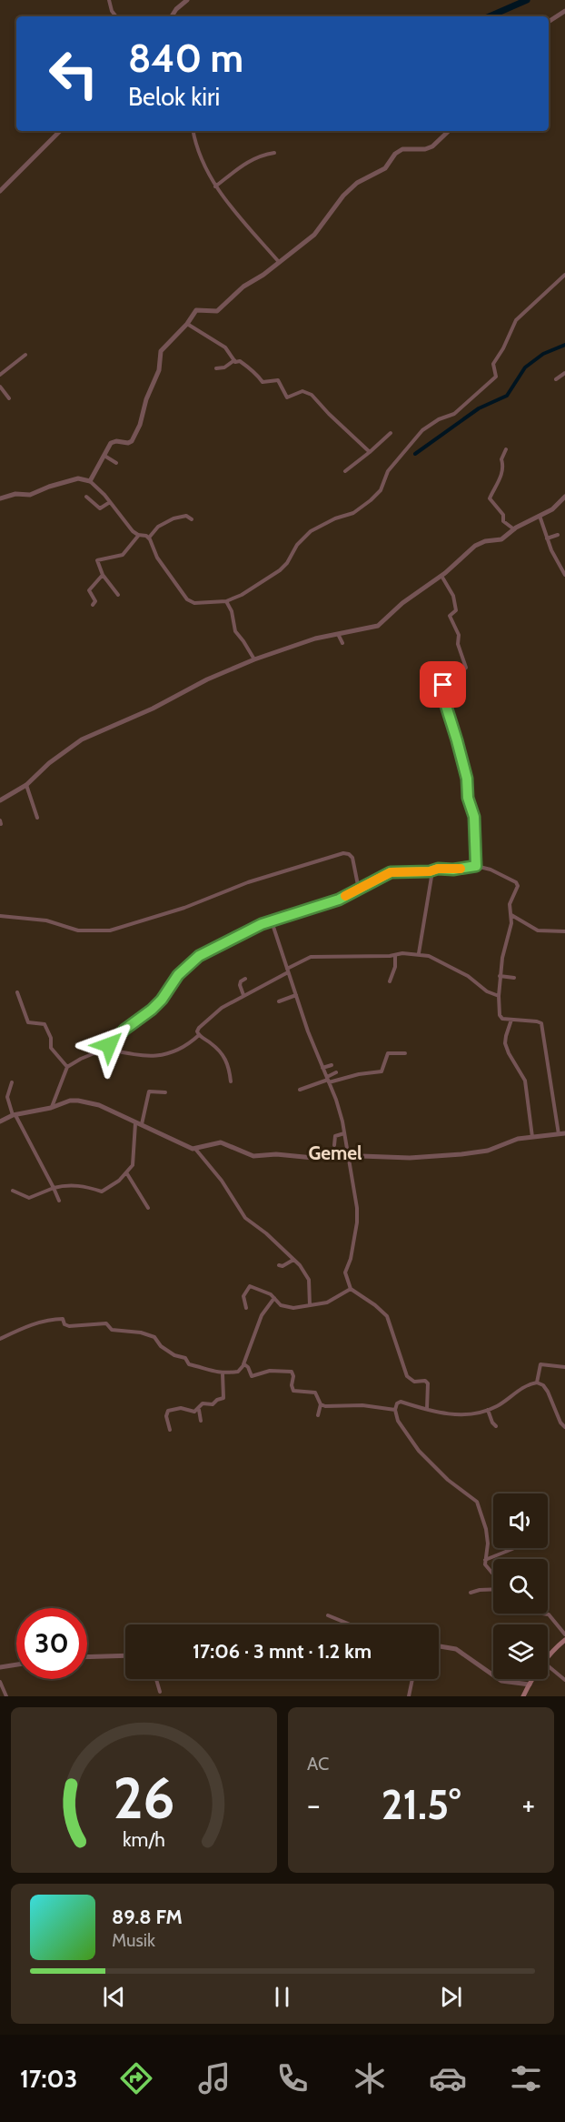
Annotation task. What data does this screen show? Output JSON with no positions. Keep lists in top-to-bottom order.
{
  "districts": ["Gemel"],
  "page": {
    "turn": ["840 m", "Belok kiri"],
    "limit": "30",
    "trip": "17:06 · 3 mnt · 1.2 km",
    "tile": "AC",
    "heat": ["−", "21.5°", "+"],
    "song": ["89.8 FM", "Musik"],
    "tabs": "17:03",
    "gauge": ["26", "km/h"]
  }
}
